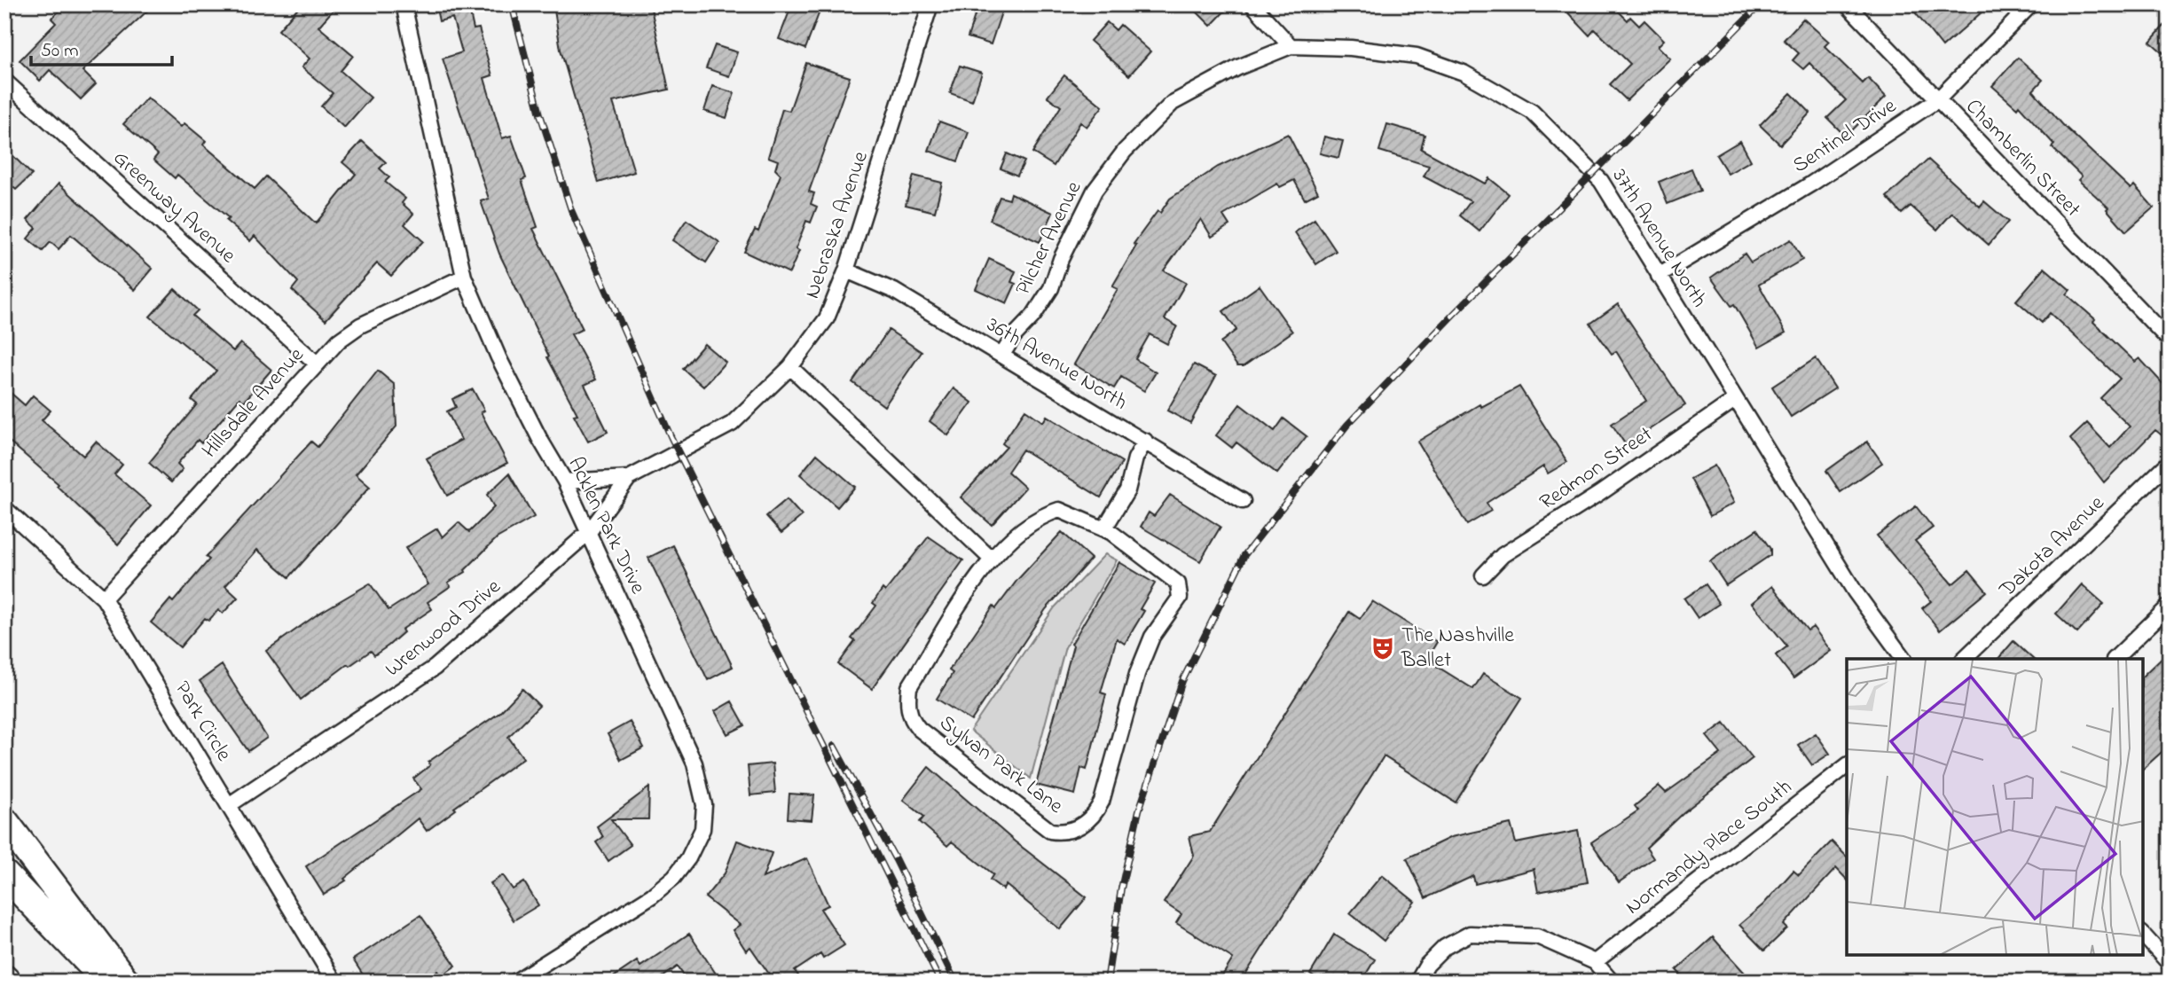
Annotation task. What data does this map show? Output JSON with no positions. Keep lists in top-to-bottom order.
{
  "streets": {
    "street": [
      "Sentinel Drive",
      "Chamberlin Street",
      "Greenway Avenue",
      "Nebraska Avenue",
      "Pilcher Avenue",
      "37th Avenue North",
      "36th Avenue North",
      "Hillsdale Avenue",
      "Redmon Street",
      "Acklen Park Drive",
      "Dakota Avenue",
      "Wrenwood Drive",
      "Park Circle",
      "Sylvan Park Lane",
      "Normandy Place South"
    ]
  },
  "crossings": [
    ["Sentinel Drive", "Chamberlin Street"],
    ["Sentinel Drive", "37th Avenue North"],
    ["Greenway Avenue", "Hillsdale Avenue"],
    ["Nebraska Avenue", "36th Avenue North"],
    ["Nebraska Avenue", "Wrenwood Drive"],
    ["Pilcher Avenue", "37th Avenue North"],
    ["Pilcher Avenue", "36th Avenue North"],
    ["37th Avenue North", "Redmon Street"],
    ["Hillsdale Avenue", "Acklen Park Drive"],
    ["Hillsdale Avenue", "Park Circle"],
    ["Acklen Park Drive", "Wrenwood Drive"],
    ["Wrenwood Drive", "Park Circle"]
  ],
  "places": {
    "theatre": ["The Nashville Ballet"]
  },
  "scale_bar": "50 m"
}
